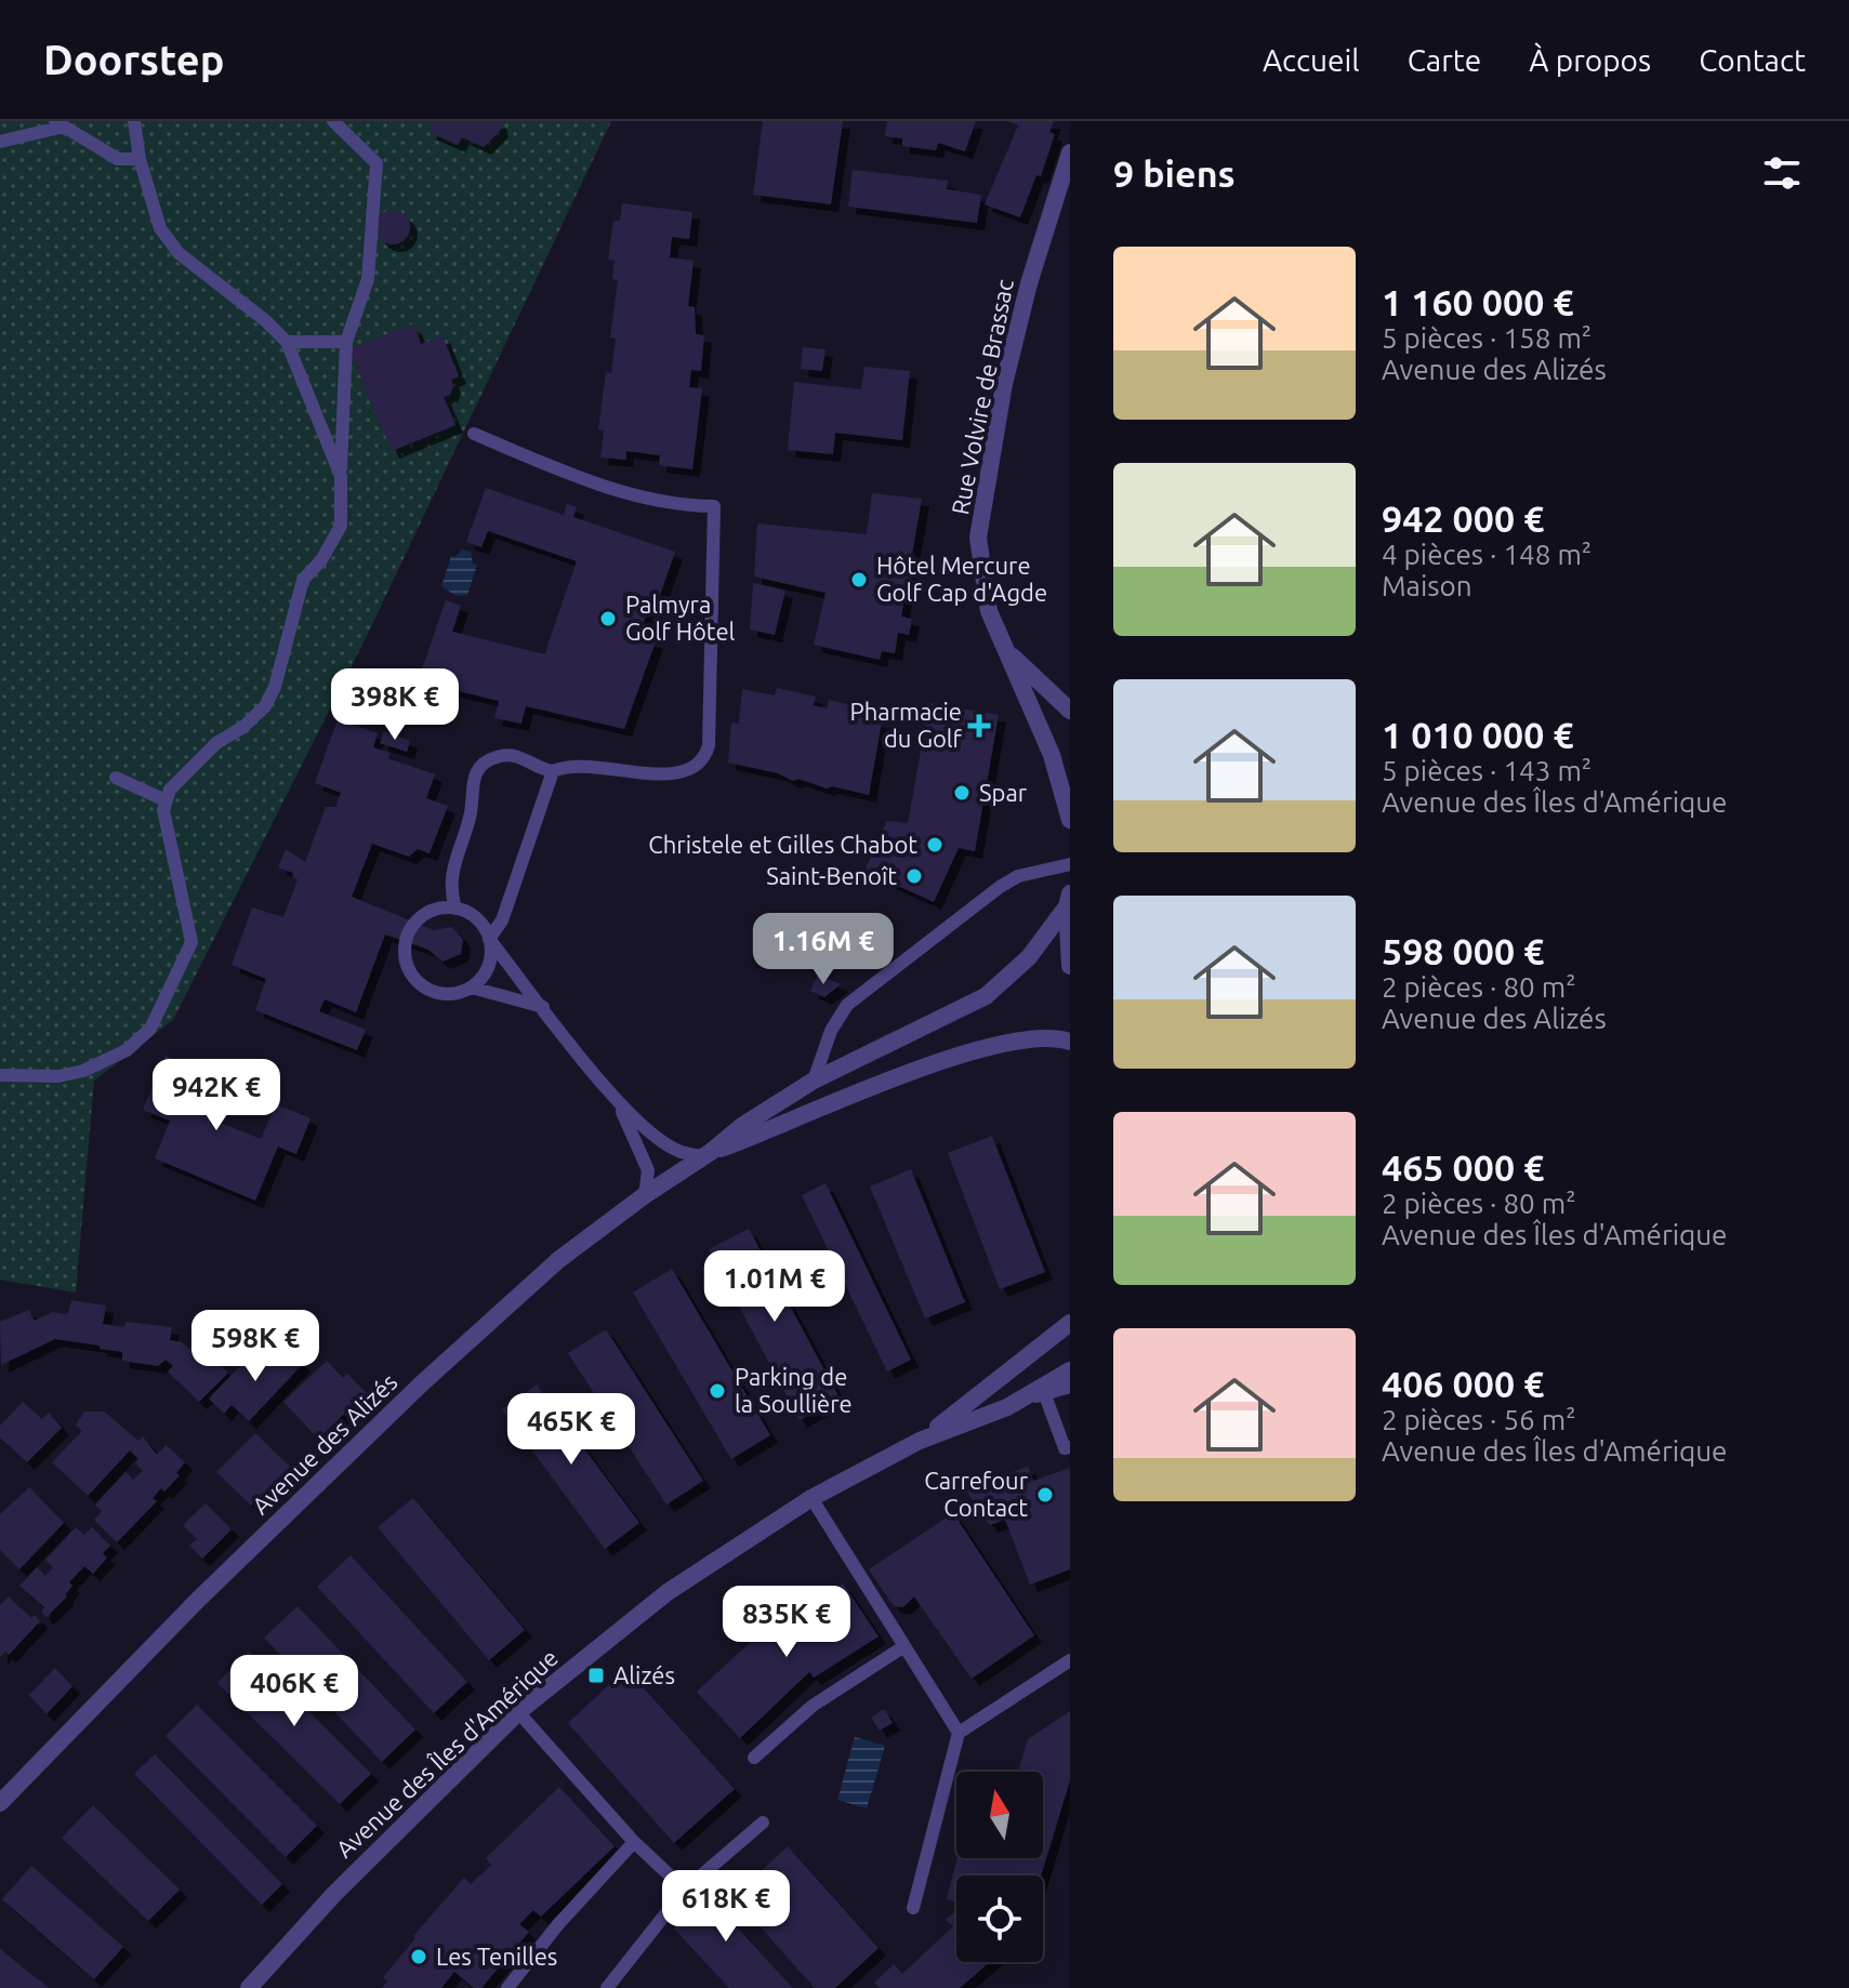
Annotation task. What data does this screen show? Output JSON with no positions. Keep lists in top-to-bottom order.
{
  "streets": {
    "street": ["Rue Volvire de Brassac", "Avenue des Alizés", "Avenue des Îles d'Amérique"]
  },
  "places": {
    "other": [
      "Hôtel Mercure Golf Cap d'Agde",
      "Palmyra Golf Hôtel",
      "Spar",
      "Christele et Gilles Chabot",
      "Saint-Benoît",
      "Parking de la Soullière",
      "Carrefour Contact",
      "Les Tenilles"
    ],
    "health": ["Pharmacie du Golf"],
    "transit": ["Alizés"]
  },
  "north": "top",
  "page": {
    "header": "Doorstep",
    "nav": [
      "Accueil",
      "Carte",
      "À propos",
      "Contact"
    ],
    "heading": "9 biens",
    "list": [
      {
        "name": "1 160 000 €",
        "note": "5 pièces · 158 m² · Avenue des Alizés"
      },
      {
        "name": "942 000 €",
        "note": "4 pièces · 148 m² · Maison"
      },
      {
        "name": "1 010 000 €",
        "note": "5 pièces · 143 m² · Avenue des Îles d'Amérique"
      },
      {
        "name": "598 000 €",
        "note": "2 pièces · 80 m² · Avenue des Alizés"
      },
      {
        "name": "465 000 €",
        "note": "2 pièces · 80 m² · Avenue des Îles d'Amérique"
      },
      {
        "name": "406 000 €",
        "note": "2 pièces · 56 m² · Avenue des Îles d'Amérique"
      }
    ],
    "price": [
      "398K €",
      "1.16M €",
      "942K €",
      "1.01M €",
      "598K €",
      "465K €",
      "835K €",
      "406K €",
      "618K €"
    ]
  }
}
